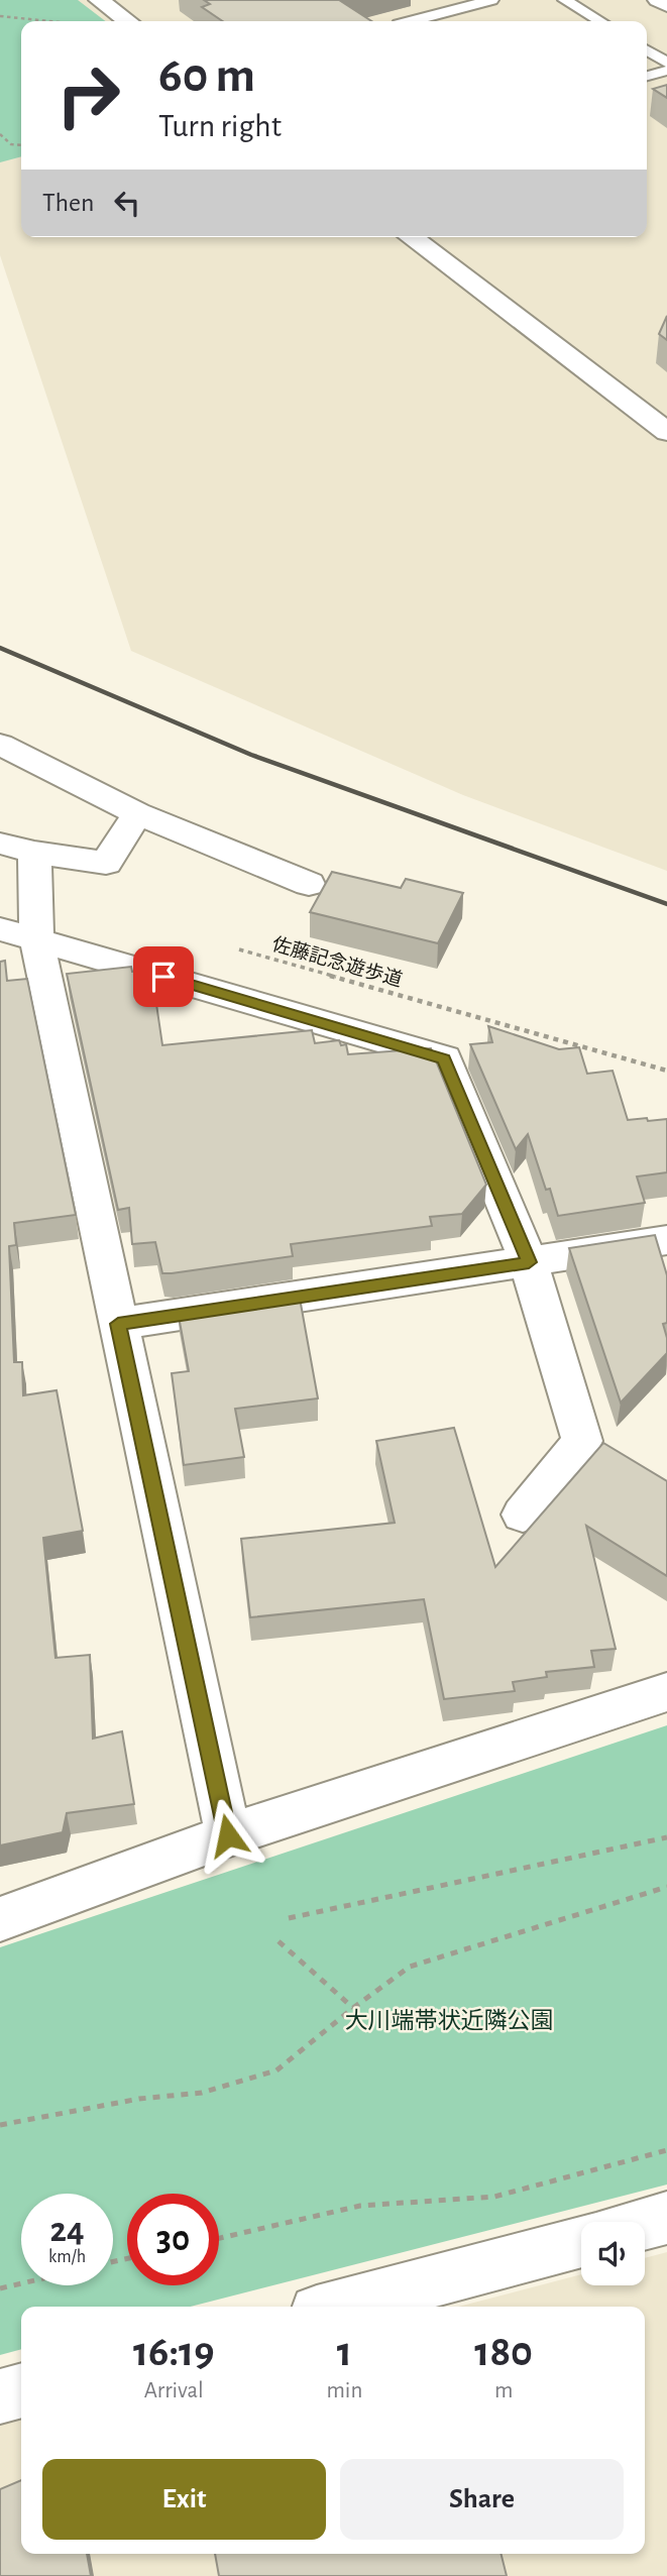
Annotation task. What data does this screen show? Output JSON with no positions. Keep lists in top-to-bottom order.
{
  "streets": {
    "path": ["佐藤記念遊歩道"]
  },
  "parks": ["大川端帯状近隣公園"],
  "page": {
    "turn": ["60 m", "Turn right"],
    "then": "Then",
    "speed": "24 km/h",
    "limit": "30",
    "eta": [
      "16:19",
      "Arrival",
      "1",
      "min",
      "180",
      "m"
    ],
    "buttons": ["Exit", "Share"]
  }
}
